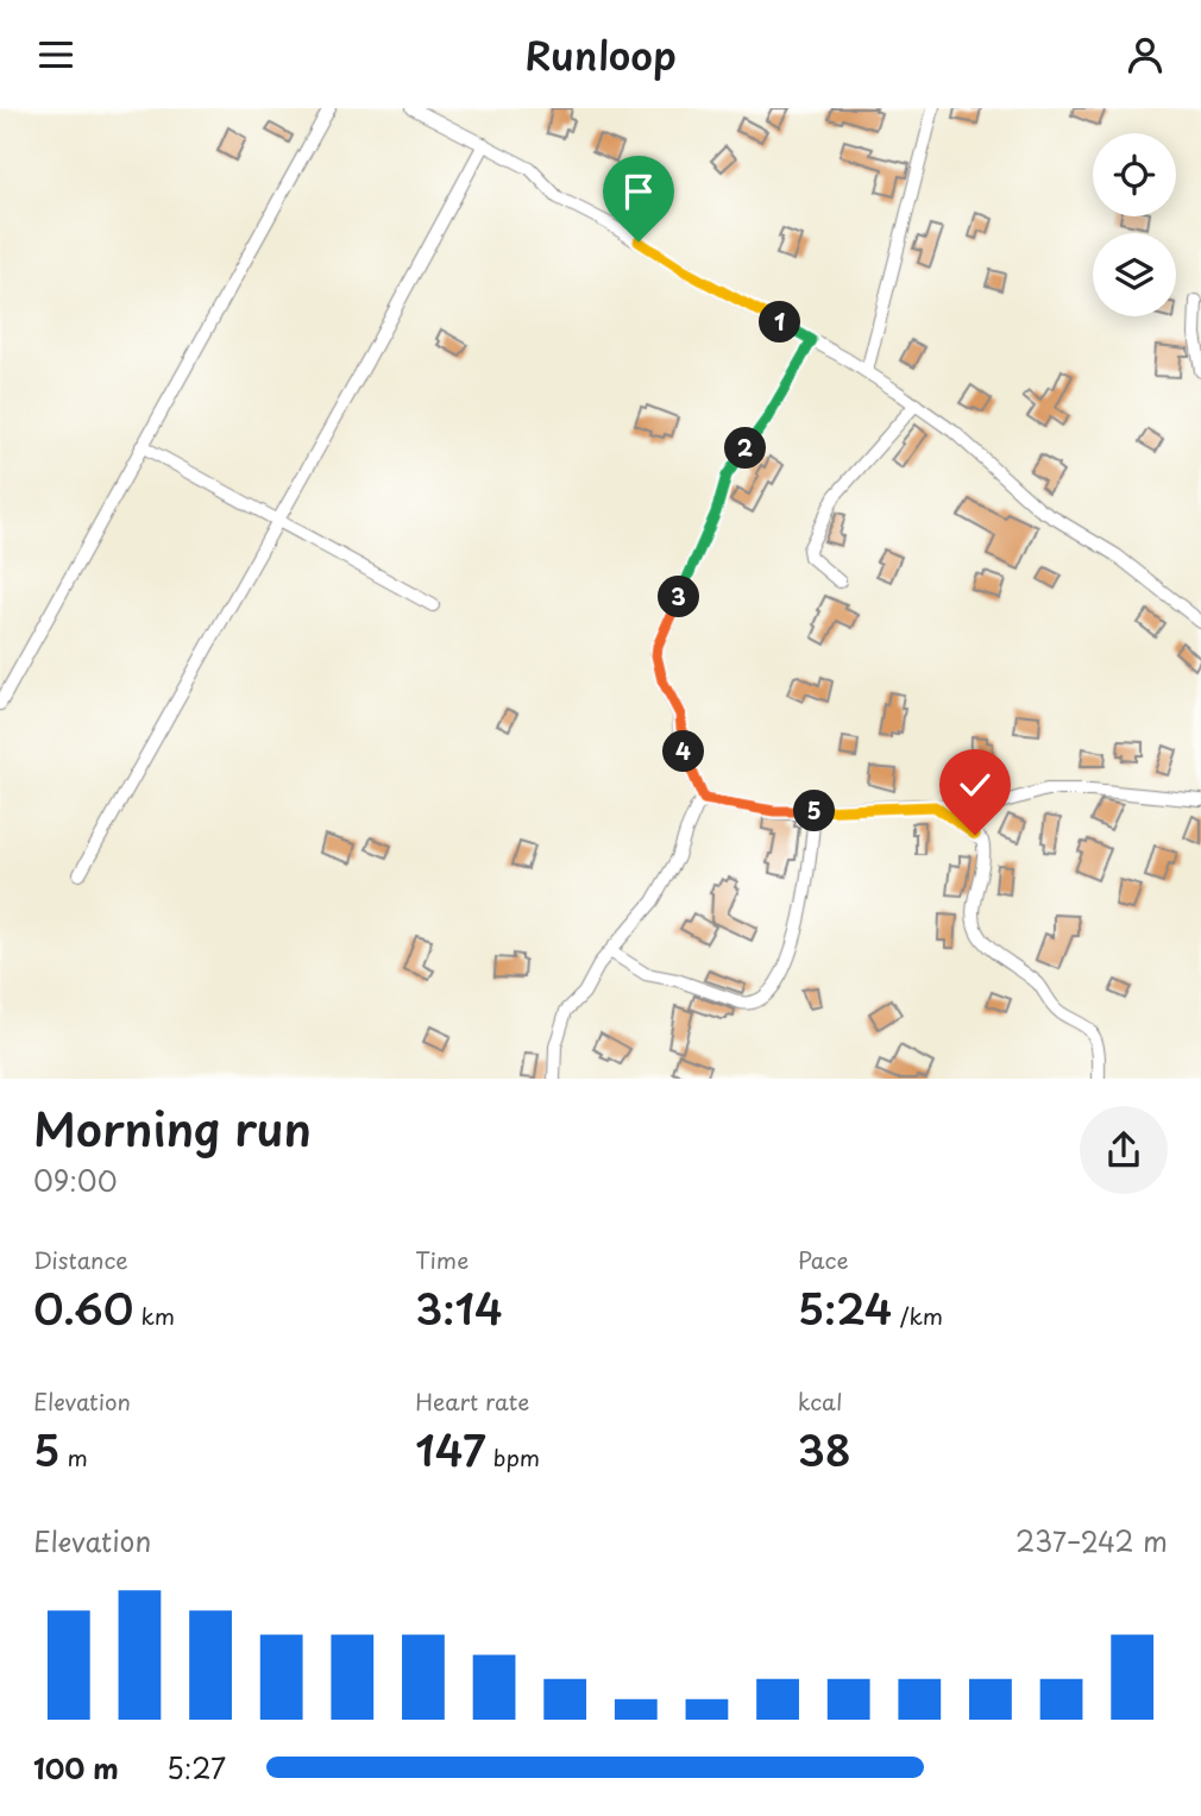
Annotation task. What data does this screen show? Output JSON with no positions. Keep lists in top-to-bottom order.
{
  "page": {
    "header": "Runloop",
    "pins": [
      "1",
      "2",
      "3",
      "4",
      "5"
    ],
    "heading": ["Morning run", "09:00"],
    "stats": [
      ["Distance", "0.60 km"],
      ["Time", "3:14"],
      ["Pace", "5:24 /km"],
      ["Elevation", "5 m"],
      ["Heart rate", "147 bpm"],
      ["kcal", "38"]
    ],
    "chart": ["Elevation", "237–242 m"],
    "list": [
      {
        "name": "100 m",
        "note": "5:27"
      }
    ]
  }
}
